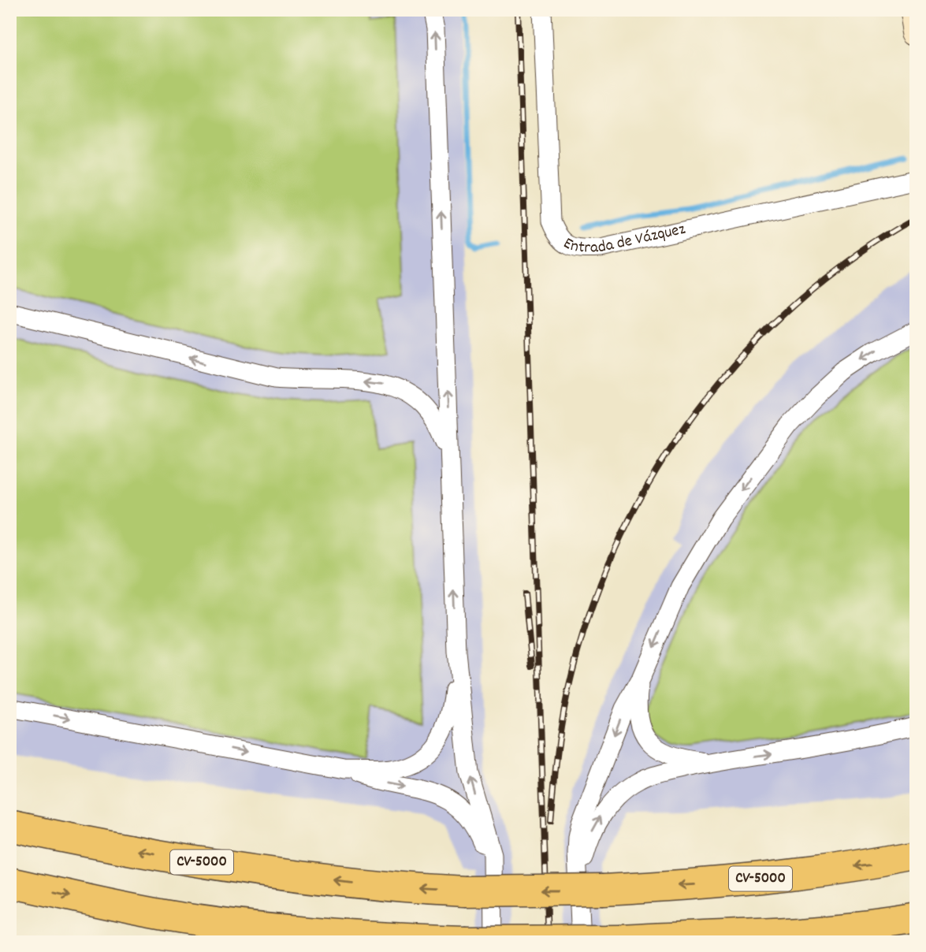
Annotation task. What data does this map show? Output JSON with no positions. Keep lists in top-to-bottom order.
{
  "streets": {
    "highway": ["CV-5000"],
    "street": ["Entrada de Vázquez"]
  }
}
